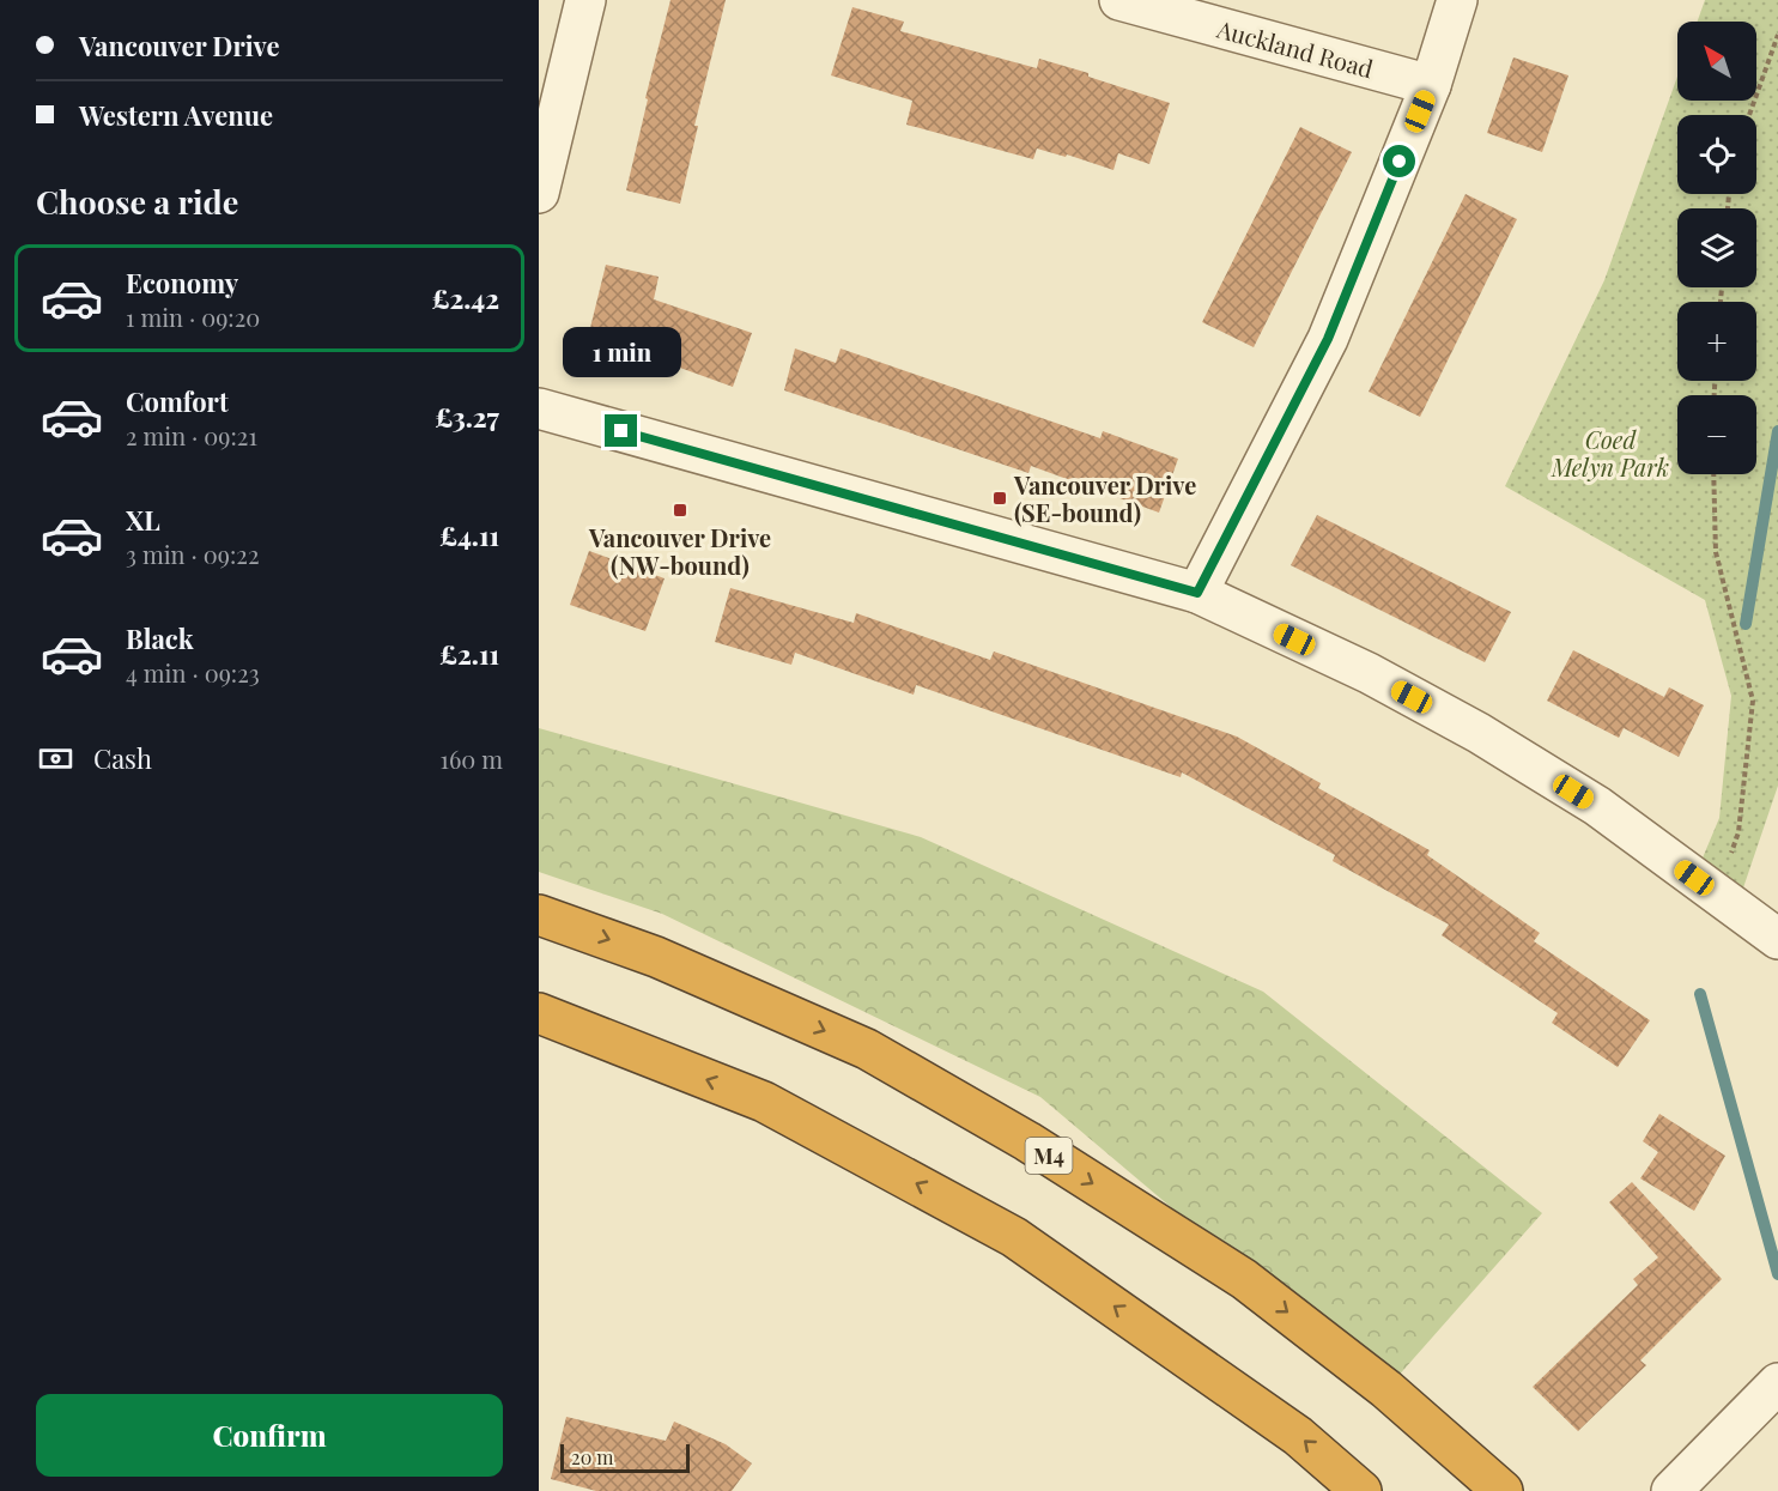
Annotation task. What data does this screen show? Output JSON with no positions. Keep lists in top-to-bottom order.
{
  "streets": {
    "highway": ["M4"],
    "street": ["Auckland Road"]
  },
  "parks": ["Coed Melyn Park"],
  "places": {
    "transit": ["Vancouver Drive (SE-bound)", "Vancouver Drive (NW-bound)"]
  },
  "scale_bar": "20 m",
  "north": "top left",
  "page": {
    "banner": ["Vancouver Drive", "Western Avenue"],
    "map_buttons": ["+", "−"],
    "heading": "Choose a ride",
    "list": [
      {
        "name": "Economy",
        "note": "1 min · 09:20",
        "value": "£2.42"
      },
      {
        "name": "Comfort",
        "note": "2 min · 09:21",
        "value": "£3.27"
      },
      {
        "name": "XL",
        "note": "3 min · 09:22",
        "value": "£4.11"
      },
      {
        "name": "Black",
        "note": "4 min · 09:23",
        "value": "£2.11"
      }
    ],
    "bubble": "1 min",
    "pay": ["Cash", "160 m"],
    "buttons": "Confirm",
    "scale": "20 m"
  }
}
